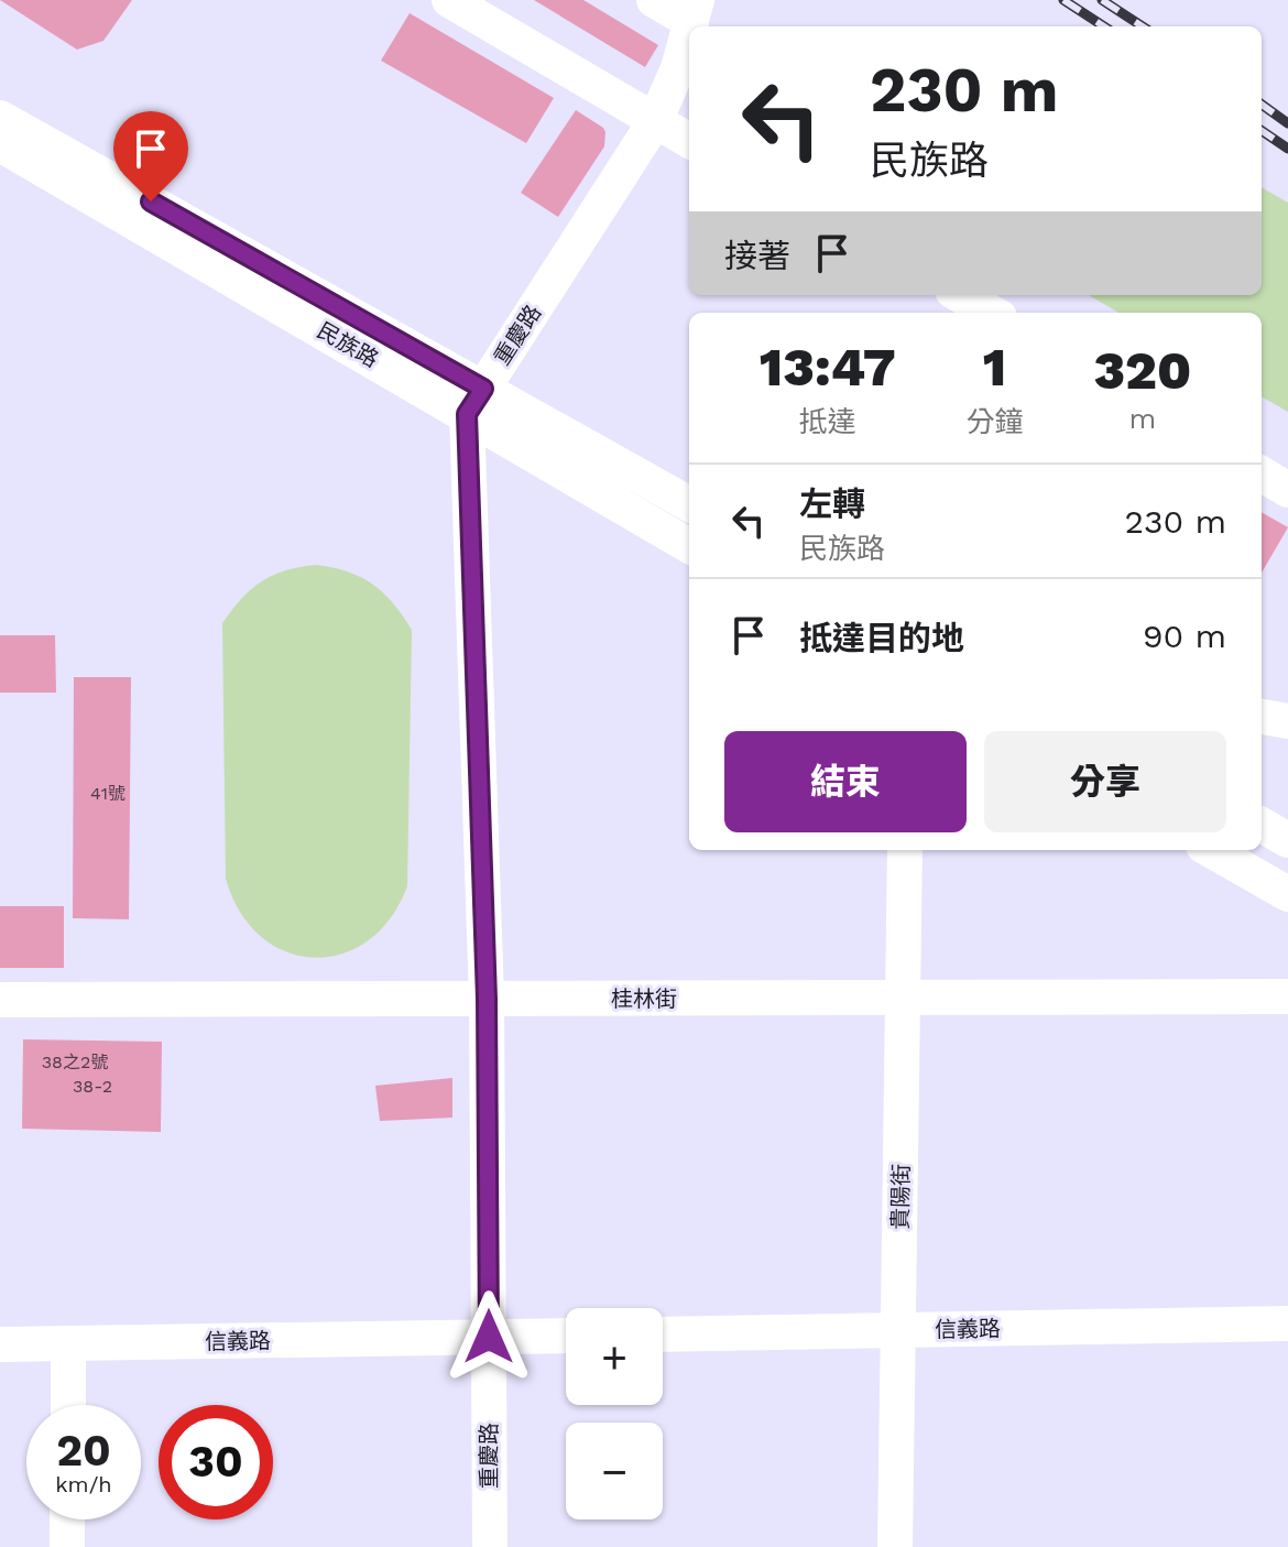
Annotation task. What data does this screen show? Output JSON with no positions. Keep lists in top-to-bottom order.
{
  "streets": {
    "street": [
      "重慶路",
      "民族路",
      "桂林街",
      "貴陽街",
      "信義路"
    ]
  },
  "crossings": [
    ["重慶路", "民族路"],
    ["重慶路", "桂林街"],
    ["重慶路", "信義路"],
    ["桂林街", "貴陽街"],
    ["貴陽街", "信義路"]
  ],
  "house_numbers": ["41號", "38之2號", "38-2"],
  "page": {
    "turn": ["230 m", "民族路"],
    "then": "接著",
    "eta": [
      "13:47",
      "抵達",
      "1",
      "分鐘",
      "320",
      "m"
    ],
    "list": [
      {
        "name": "左轉",
        "note": "民族路",
        "value": "230 m"
      },
      {
        "name": "抵達目的地",
        "value": "90 m"
      }
    ],
    "buttons": ["結束", "分享"],
    "map_buttons": ["+", "−"],
    "speed": "20 km/h",
    "limit": "30"
  }
}
